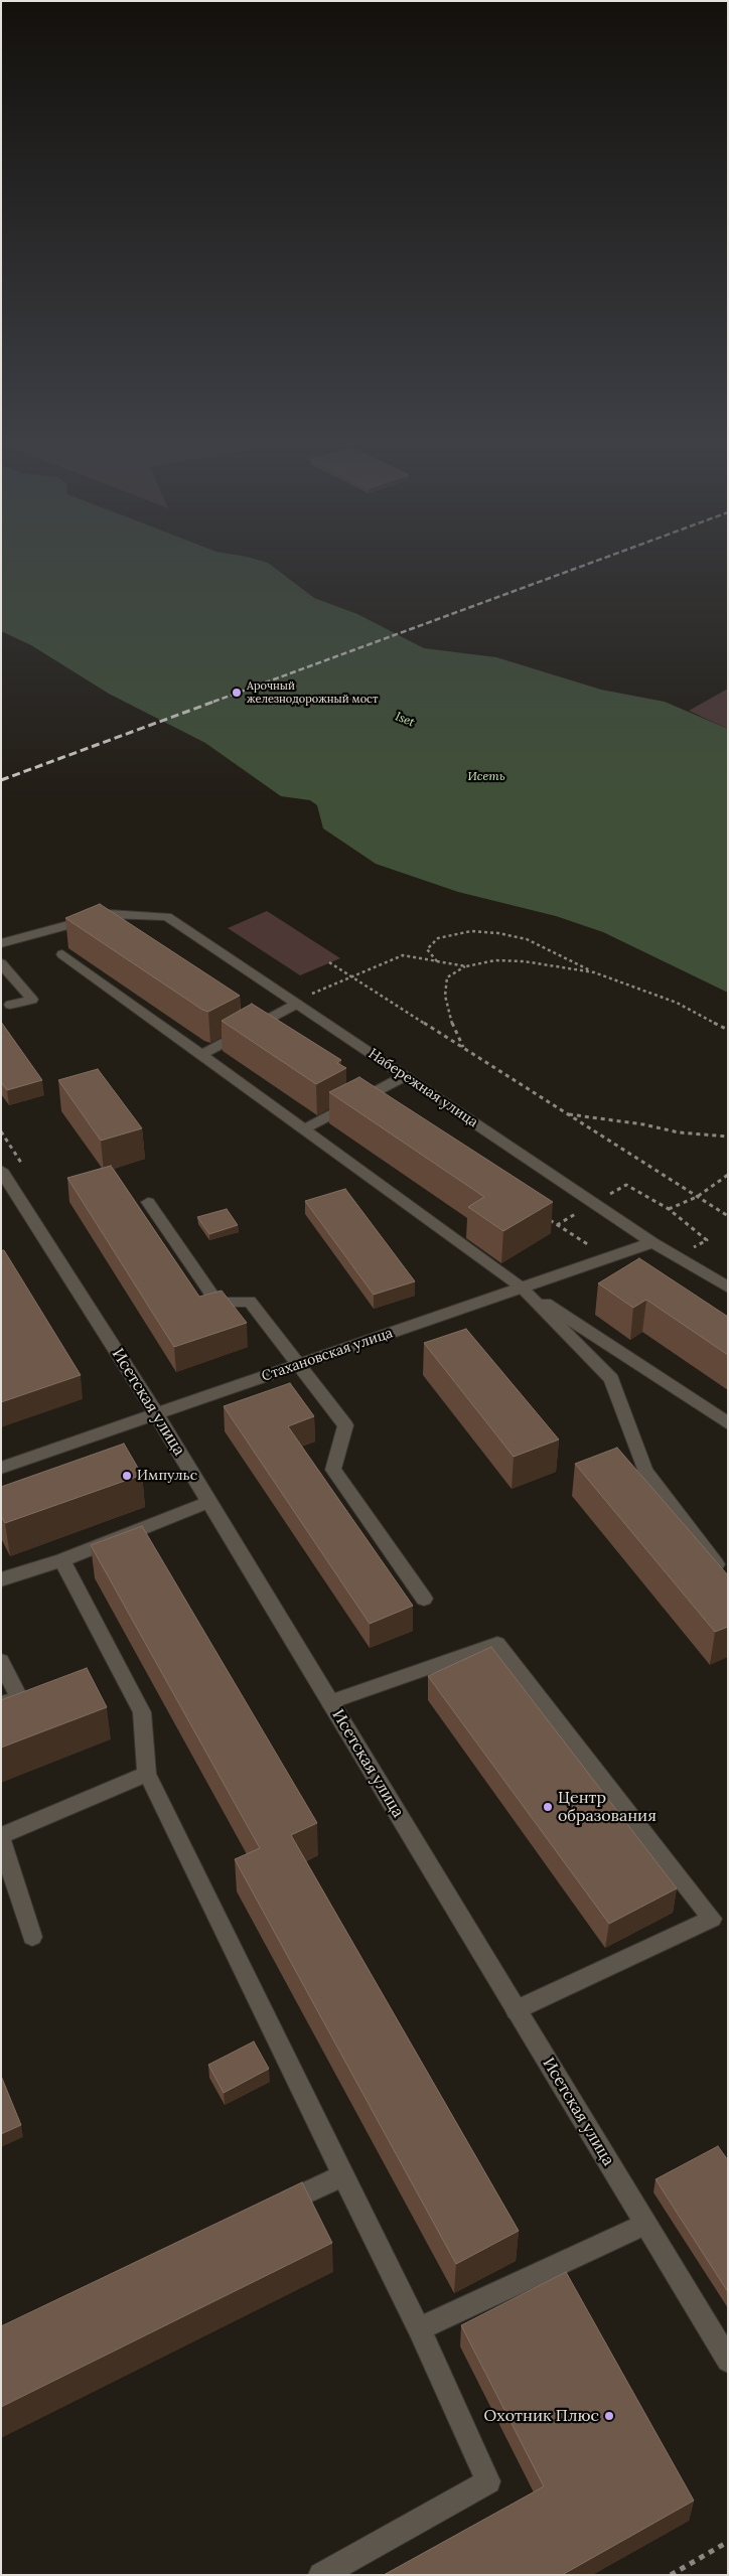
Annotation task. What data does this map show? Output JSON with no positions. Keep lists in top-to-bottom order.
{
  "streets": {
    "street": ["Набережная улица", "Стахановская улица", "Исетская улица"]
  },
  "crossings": [
    ["Набережная улица", "Стахановская улица"],
    ["Стахановская улица", "Исетская улица"]
  ],
  "water": ["Iset", "Исеть"],
  "places": [
    "Арочный железнодорожный мост",
    "Импульс",
    "Центр образования",
    "Охотник Плюс"
  ]
}
